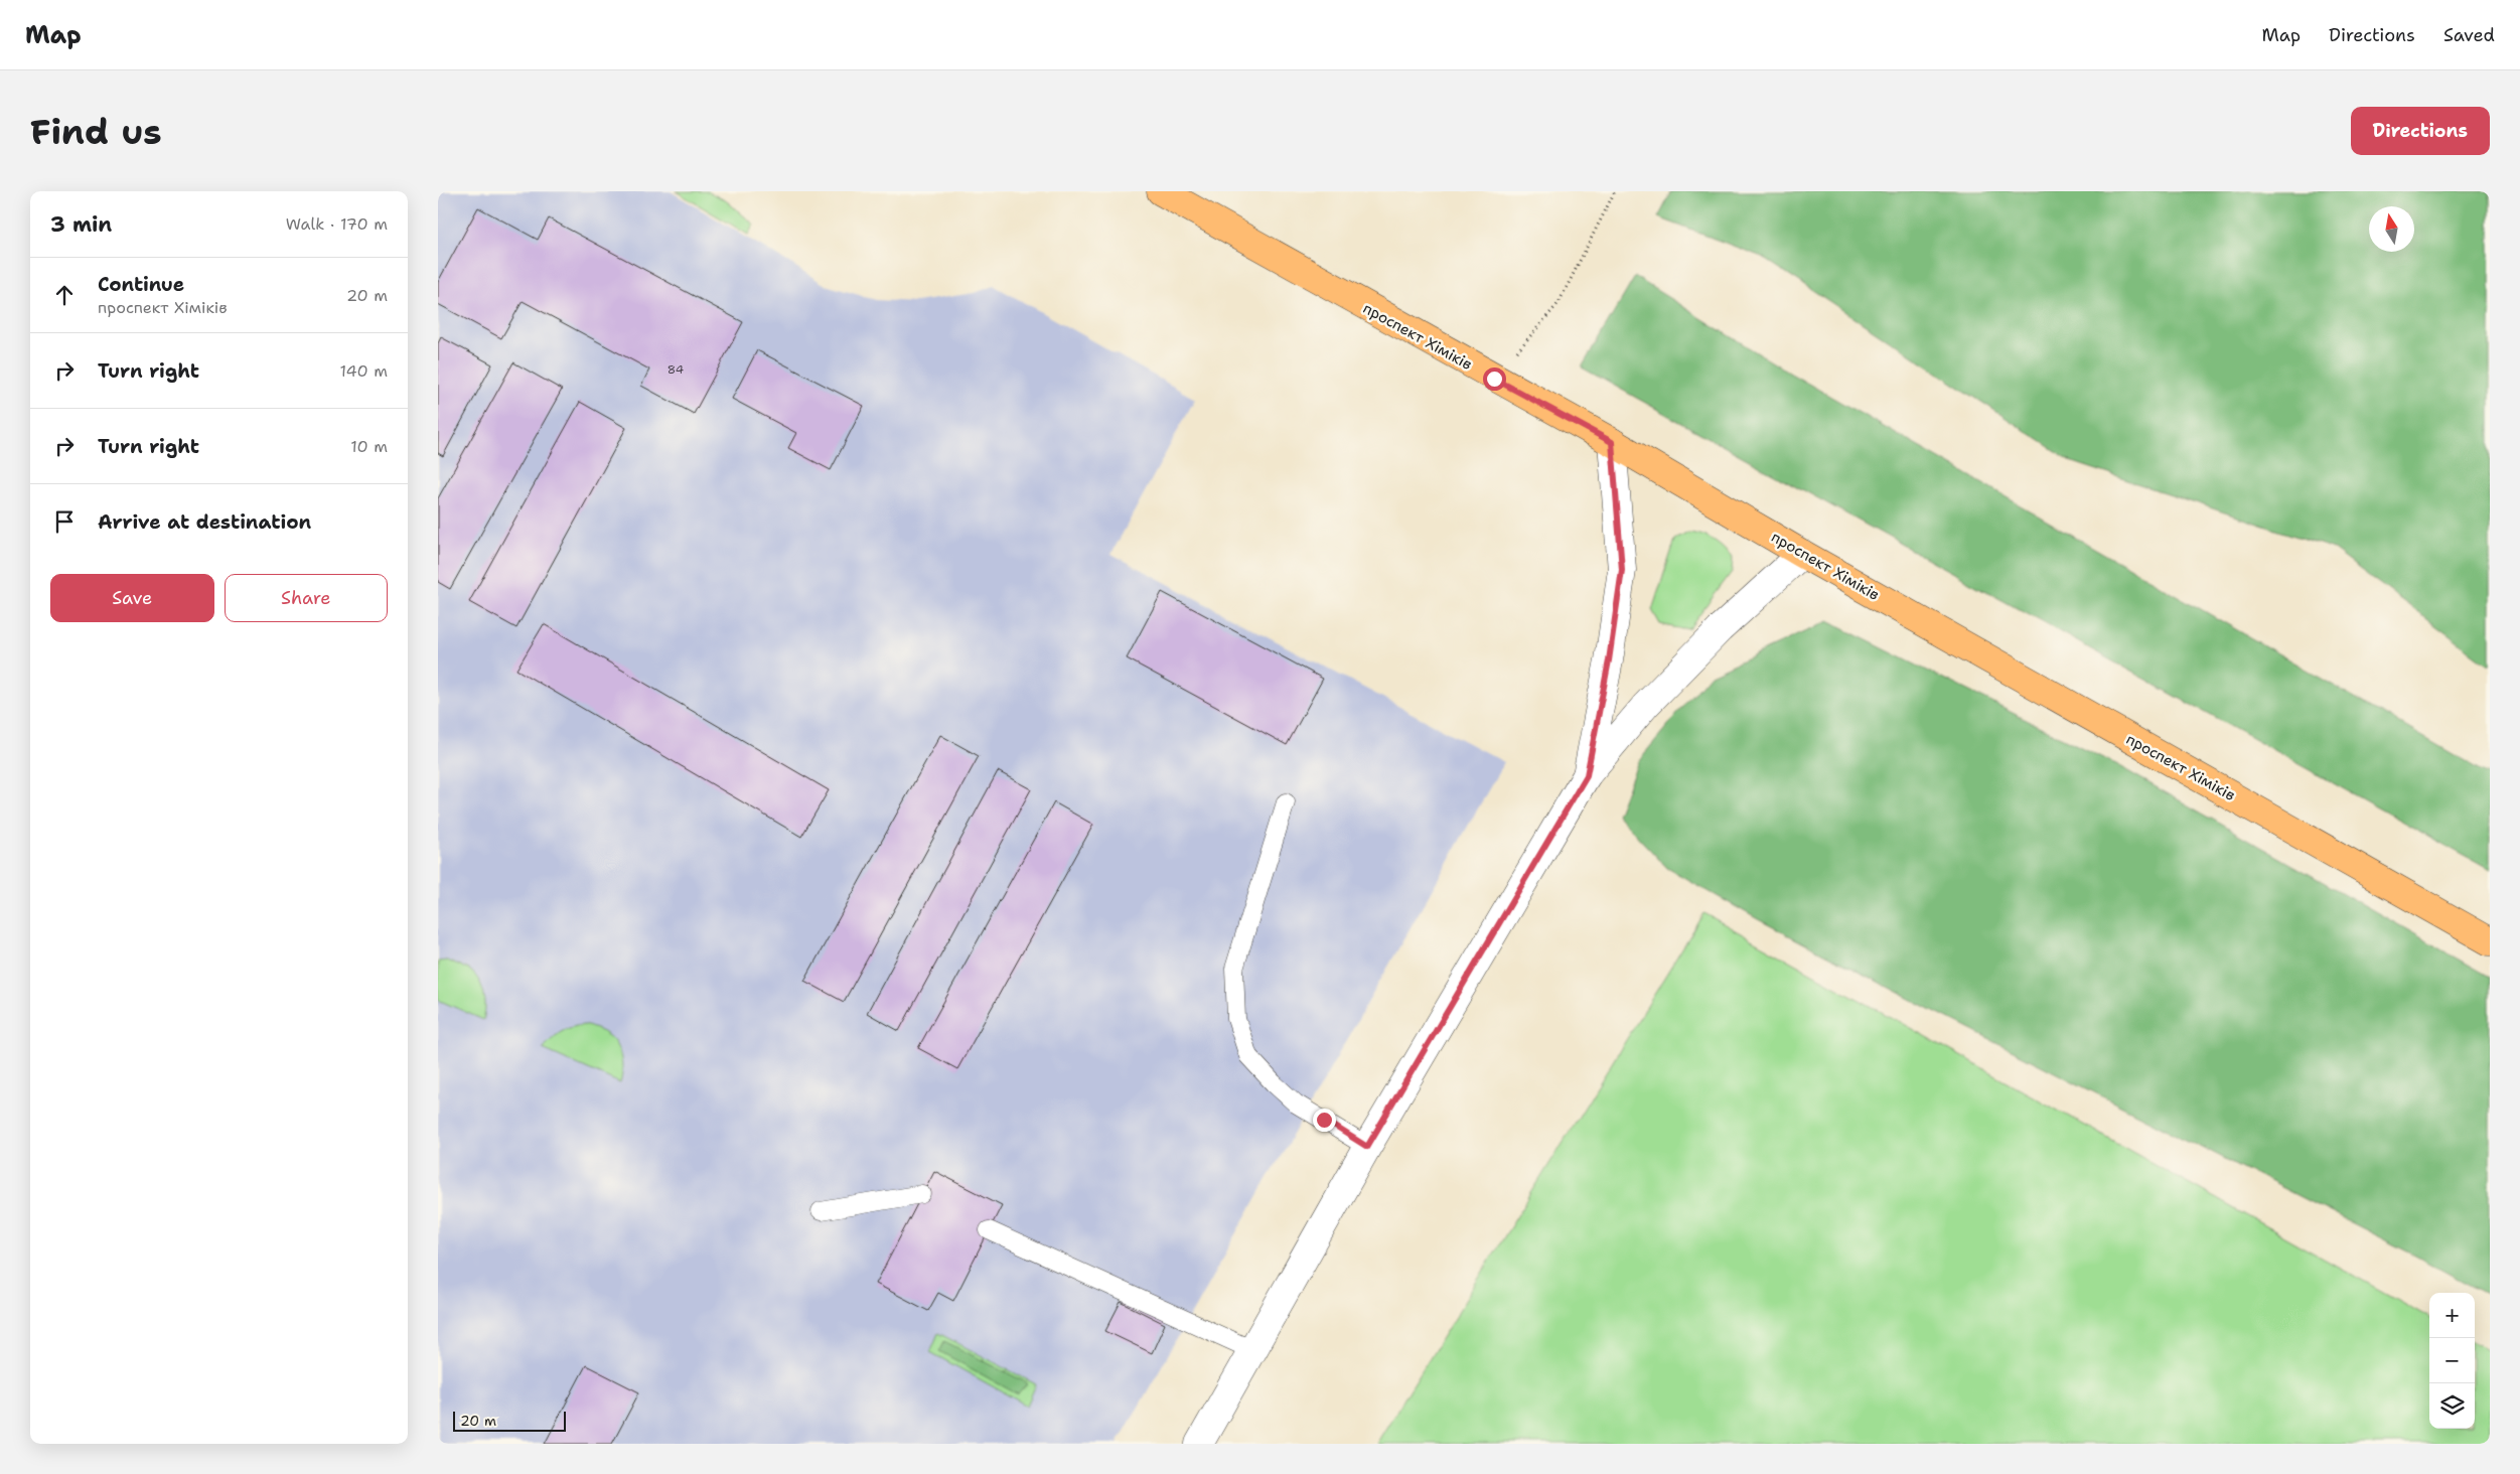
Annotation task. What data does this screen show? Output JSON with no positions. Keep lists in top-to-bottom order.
{
  "streets": {
    "main road": ["проспект Хіміків"]
  },
  "house_numbers": ["84"],
  "scale_bar": "20 m",
  "north": "top",
  "page": {
    "header": "Map",
    "nav": ["Map", "Directions", "Saved"],
    "buttons": [
      "Directions",
      ["Save", "Share"]
    ],
    "title": "Find us",
    "heading": ["3 min", "Walk · 170 m"],
    "list": [
      ["Continue", "проспект Хіміків", "20 m"],
      ["Turn right", "140 m"],
      ["Turn right", "10 m"],
      "Arrive at destination"
    ],
    "map_buttons": ["+", "−"],
    "scale": "20 m"
  }
}
